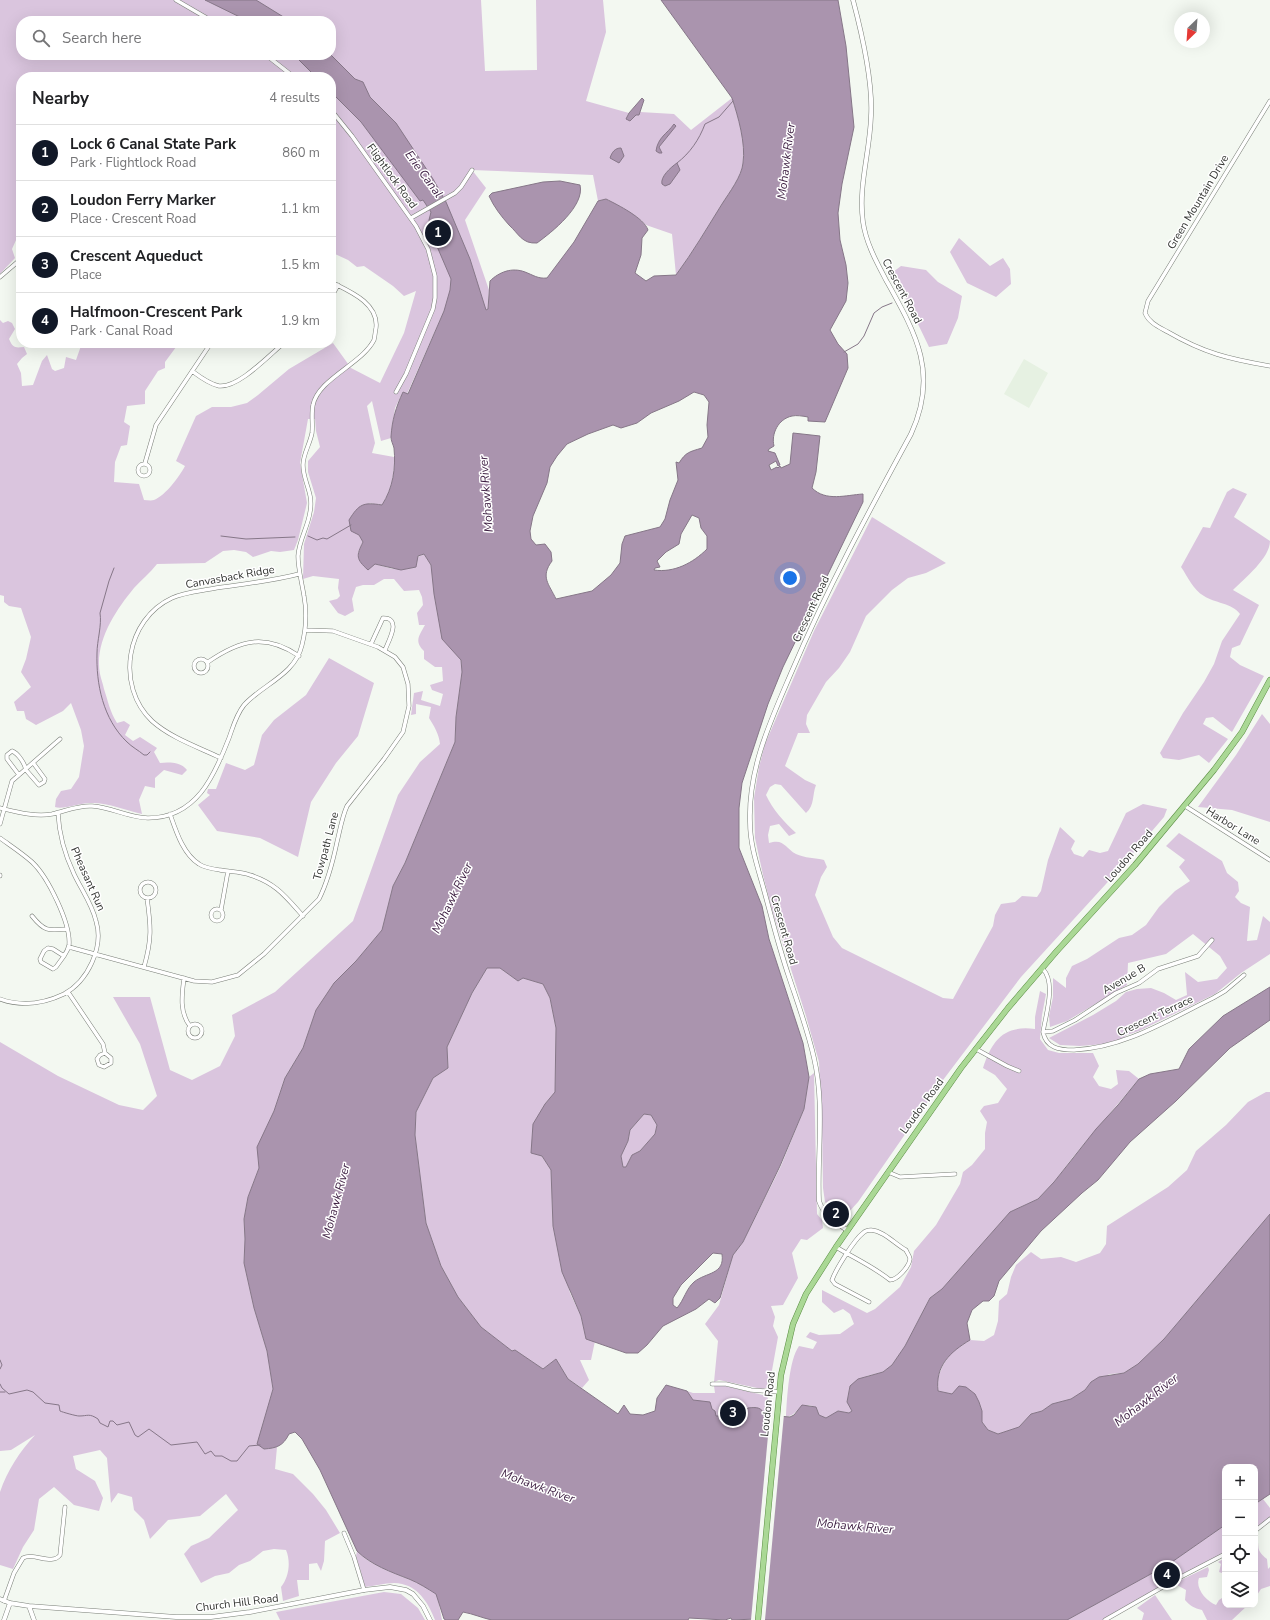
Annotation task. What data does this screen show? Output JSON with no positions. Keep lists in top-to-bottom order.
{
  "streets": {
    "main road": ["Loudon Road"],
    "street": [
      "Flightlock Road",
      "Green Mountain Drive",
      "Crescent Road",
      "Canvasback Ridge",
      "Harbor Lane",
      "Towpath Lane",
      "Pheasant Run",
      "Avenue B",
      "Crescent Terrace",
      "Church Hill Road"
    ]
  },
  "crossings": [
    ["Crescent Road", "Loudon Road"],
    ["Harbor Lane", "Loudon Road"],
    ["Towpath Lane", "Pheasant Run"],
    ["Avenue B", "Crescent Terrace"]
  ],
  "water": ["Mohawk River", "Erie Canal"],
  "north": "bottom left",
  "page": {
    "search": "Search here",
    "heading": ["Nearby", "4 results"],
    "list": [
      {
        "mark": "1",
        "name": "Lock 6 Canal State Park",
        "note": "Park · Flightlock Road",
        "value": "860 m"
      },
      {
        "mark": "2",
        "name": "Loudon Ferry Marker",
        "note": "Place · Crescent Road",
        "value": "1.1 km"
      },
      {
        "mark": "3",
        "name": "Crescent Aqueduct",
        "note": "Place",
        "value": "1.5 km"
      },
      {
        "mark": "4",
        "name": "Halfmoon-Crescent Park",
        "note": "Park · Canal Road",
        "value": "1.9 km"
      }
    ],
    "pins": [
      "1",
      "2",
      "3",
      "4"
    ],
    "map_buttons": ["+", "−"]
  }
}
